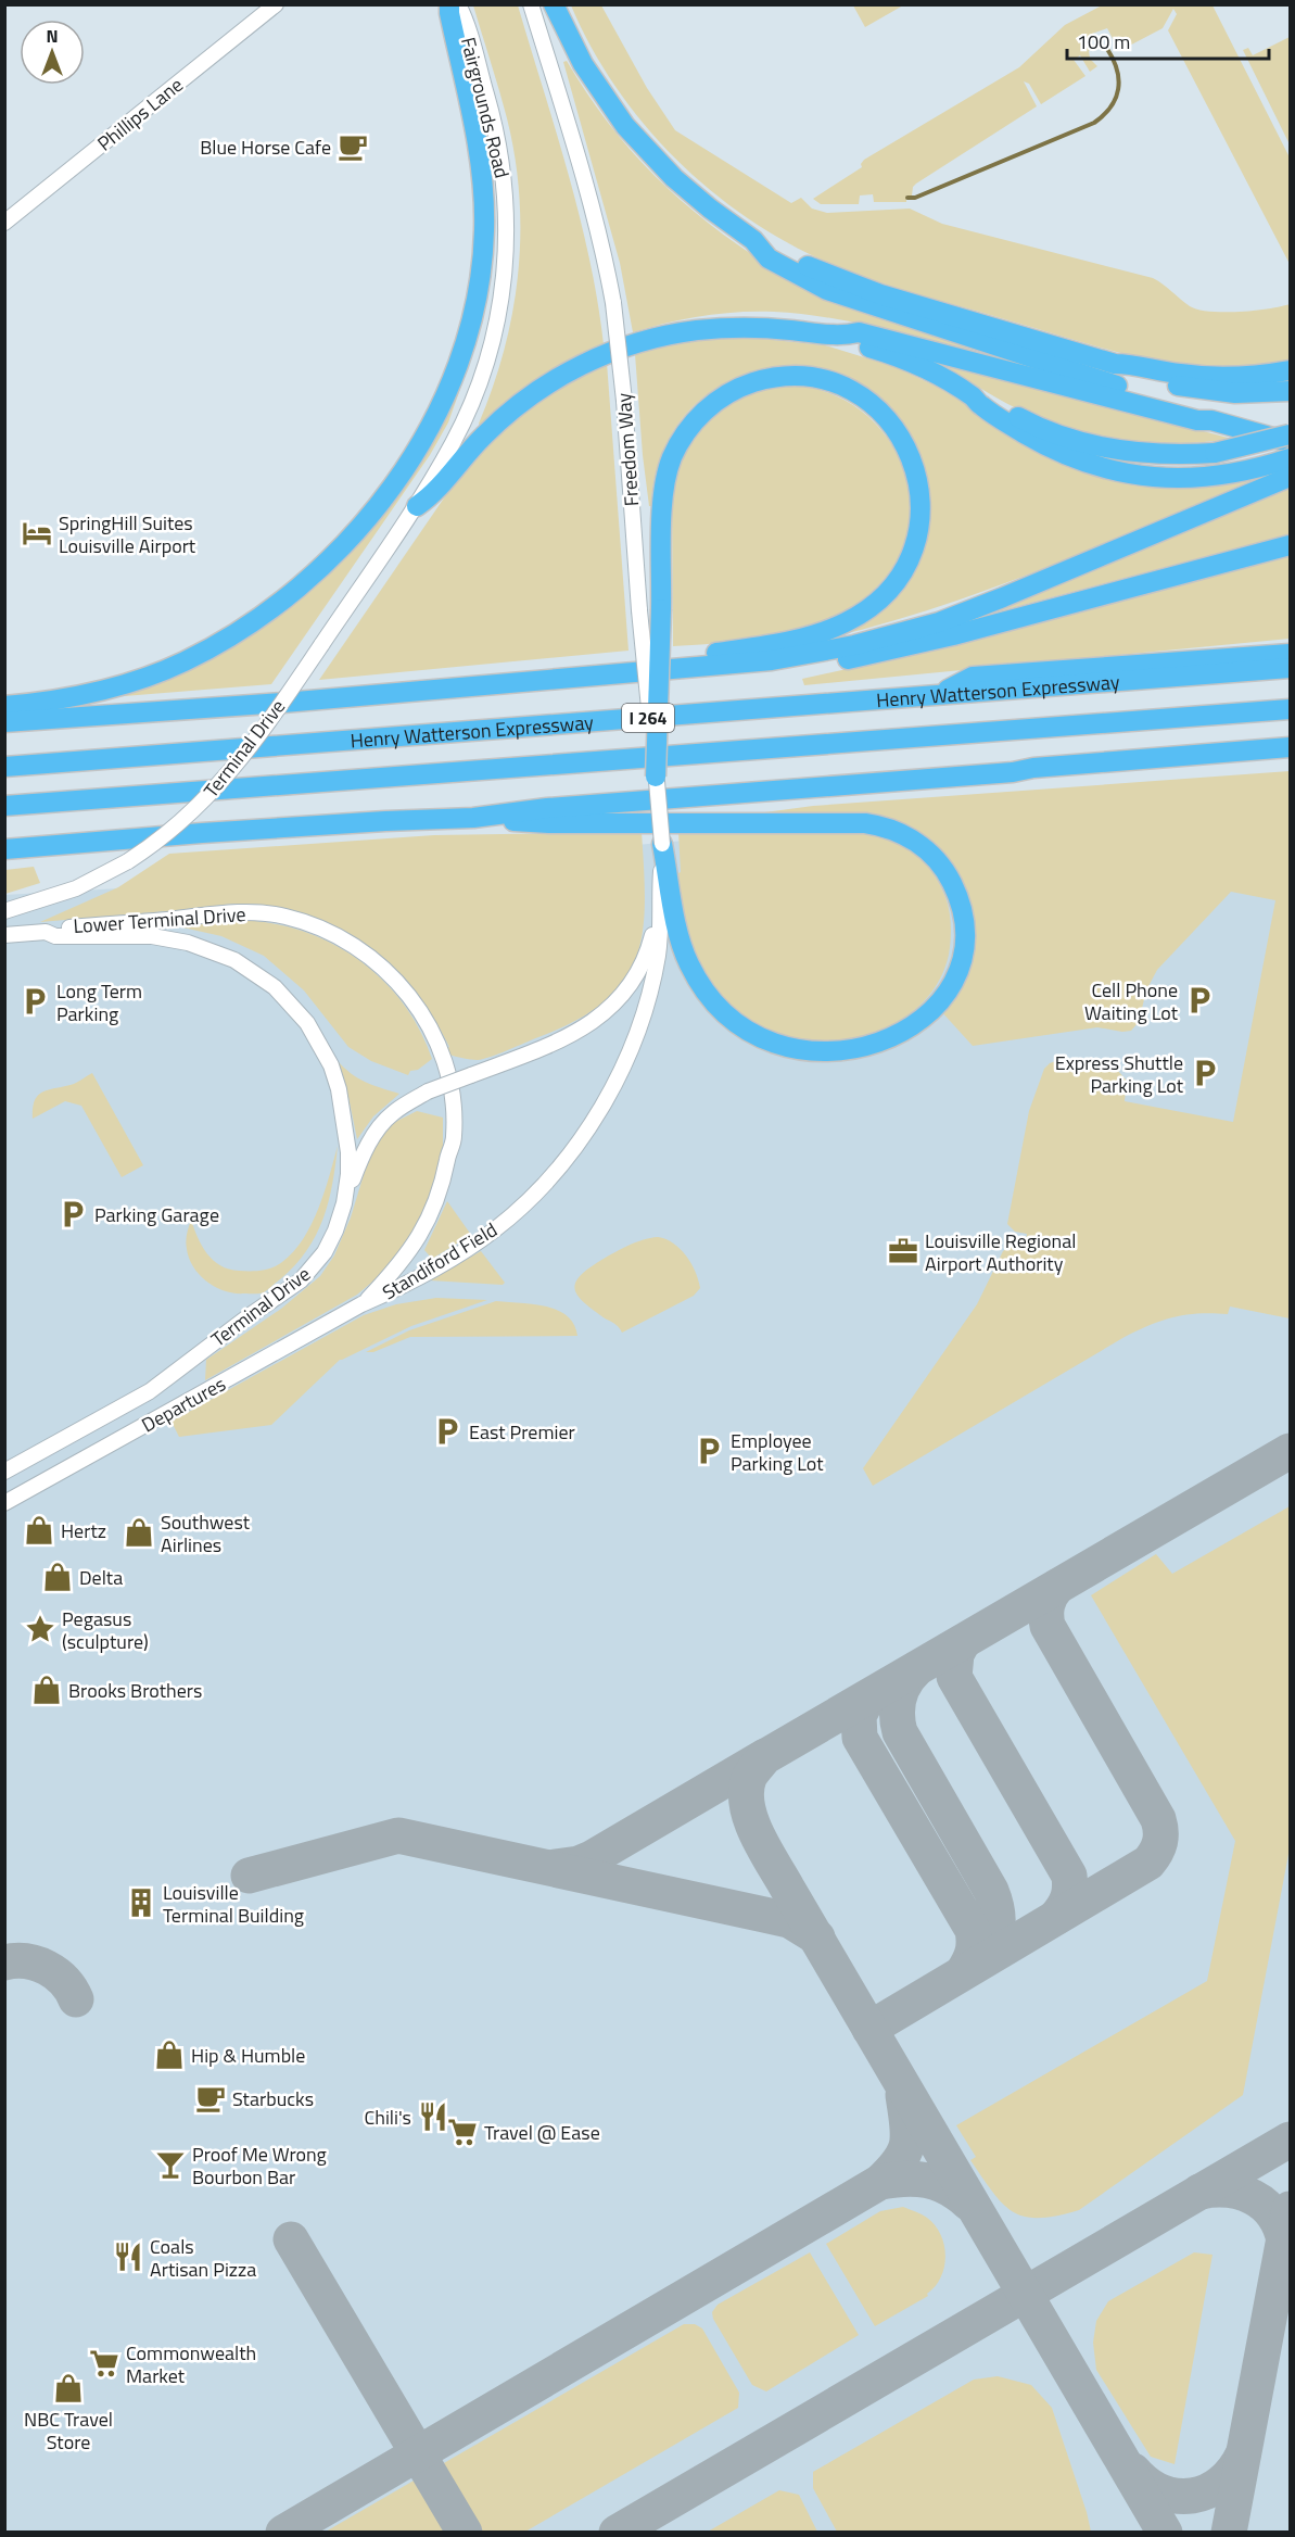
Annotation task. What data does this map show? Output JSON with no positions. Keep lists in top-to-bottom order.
{
  "streets": {
    "highway": ["Henry Watterson Expressway", "I 264"],
    "main road": [
      "Fairgrounds Road",
      "Phillips Lane",
      "Freedom Way",
      "Terminal Drive",
      "Lower Terminal Drive",
      "Standiford Field",
      "Departures"
    ]
  },
  "crossings": [
    ["Fairgrounds Road", "Terminal Drive"],
    ["Freedom Way", "Standiford Field"],
    ["Terminal Drive", "Lower Terminal Drive"],
    ["Lower Terminal Drive", "Standiford Field"],
    ["Lower Terminal Drive", "Departures"],
    ["Standiford Field", "Departures"]
  ],
  "places": {
    "cafe": ["Blue Horse Cafe", "Starbucks"],
    "hotel": ["SpringHill Suites Louisville Airport"],
    "parking": [
      "Cell Phone Waiting Lot",
      "Long Term Parking",
      "Express Shuttle Parking Lot",
      "Parking Garage",
      "East Premier",
      "Employee Parking Lot"
    ],
    "office": ["Louisville Regional Airport Authority"],
    "shop": [
      "Hertz",
      "Southwest Airlines",
      "Delta",
      "Brooks Brothers",
      "Hip & Humble",
      "NBC Travel Store"
    ],
    "place": ["Pegasus (sculpture)"],
    "building": ["Louisville Terminal Building"],
    "restaurant": ["Chili's", "Coals Artisan Pizza"],
    "supermarket": ["Travel @ Ease", "Commonwealth Market"],
    "bar": ["Proof Me Wrong Bourbon Bar"]
  },
  "scale_bar": "100 m",
  "north": "top"
}
